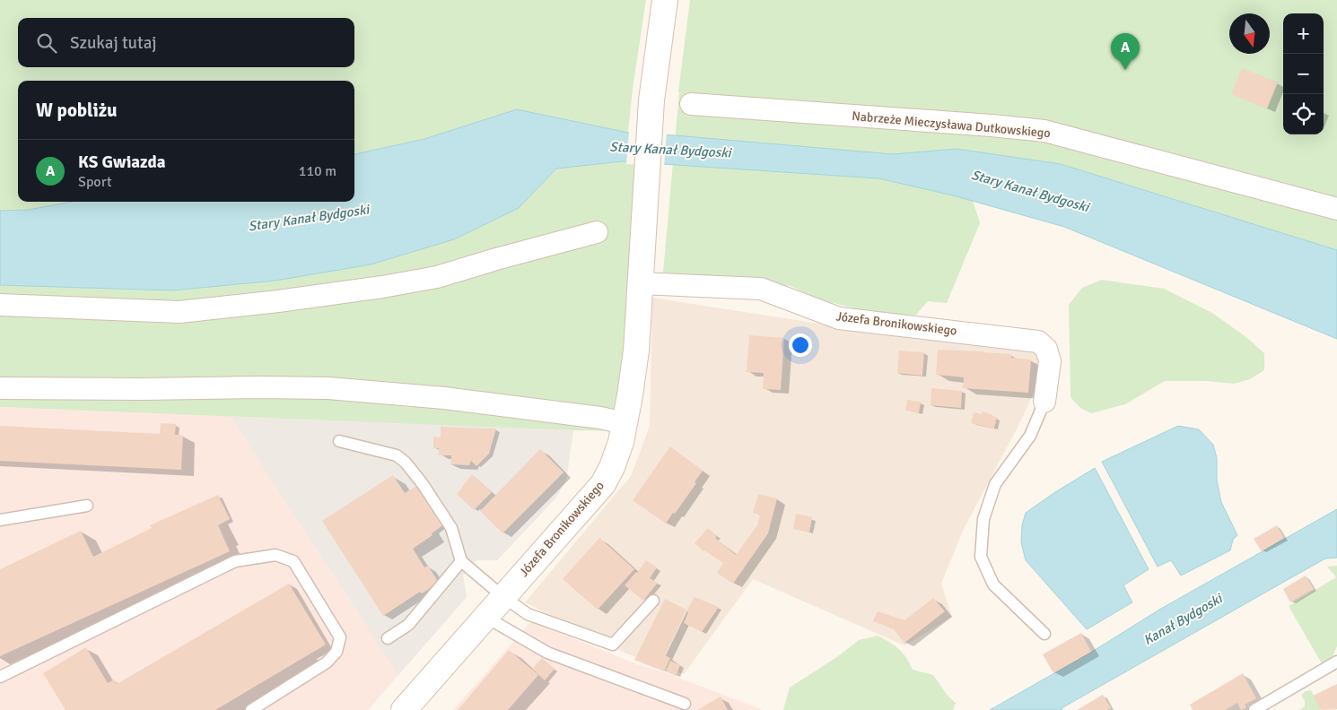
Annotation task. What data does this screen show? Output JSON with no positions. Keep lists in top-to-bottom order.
{
  "streets": {
    "street": ["Nabrzeże Mieczysława Dutkowskiego", "Józefa Bronikowskiego"]
  },
  "water": ["Stary Kanał Bydgoski", "Kanał Bydgoski"],
  "north": "bottom",
  "page": {
    "map_buttons": ["+", "−"],
    "search": "Szukaj tutaj",
    "pins": "A",
    "heading": "W pobliżu",
    "list": [
      {
        "mark": "A",
        "name": "KS Gwiazda",
        "note": "Sport",
        "value": "110 m"
      }
    ]
  }
}
